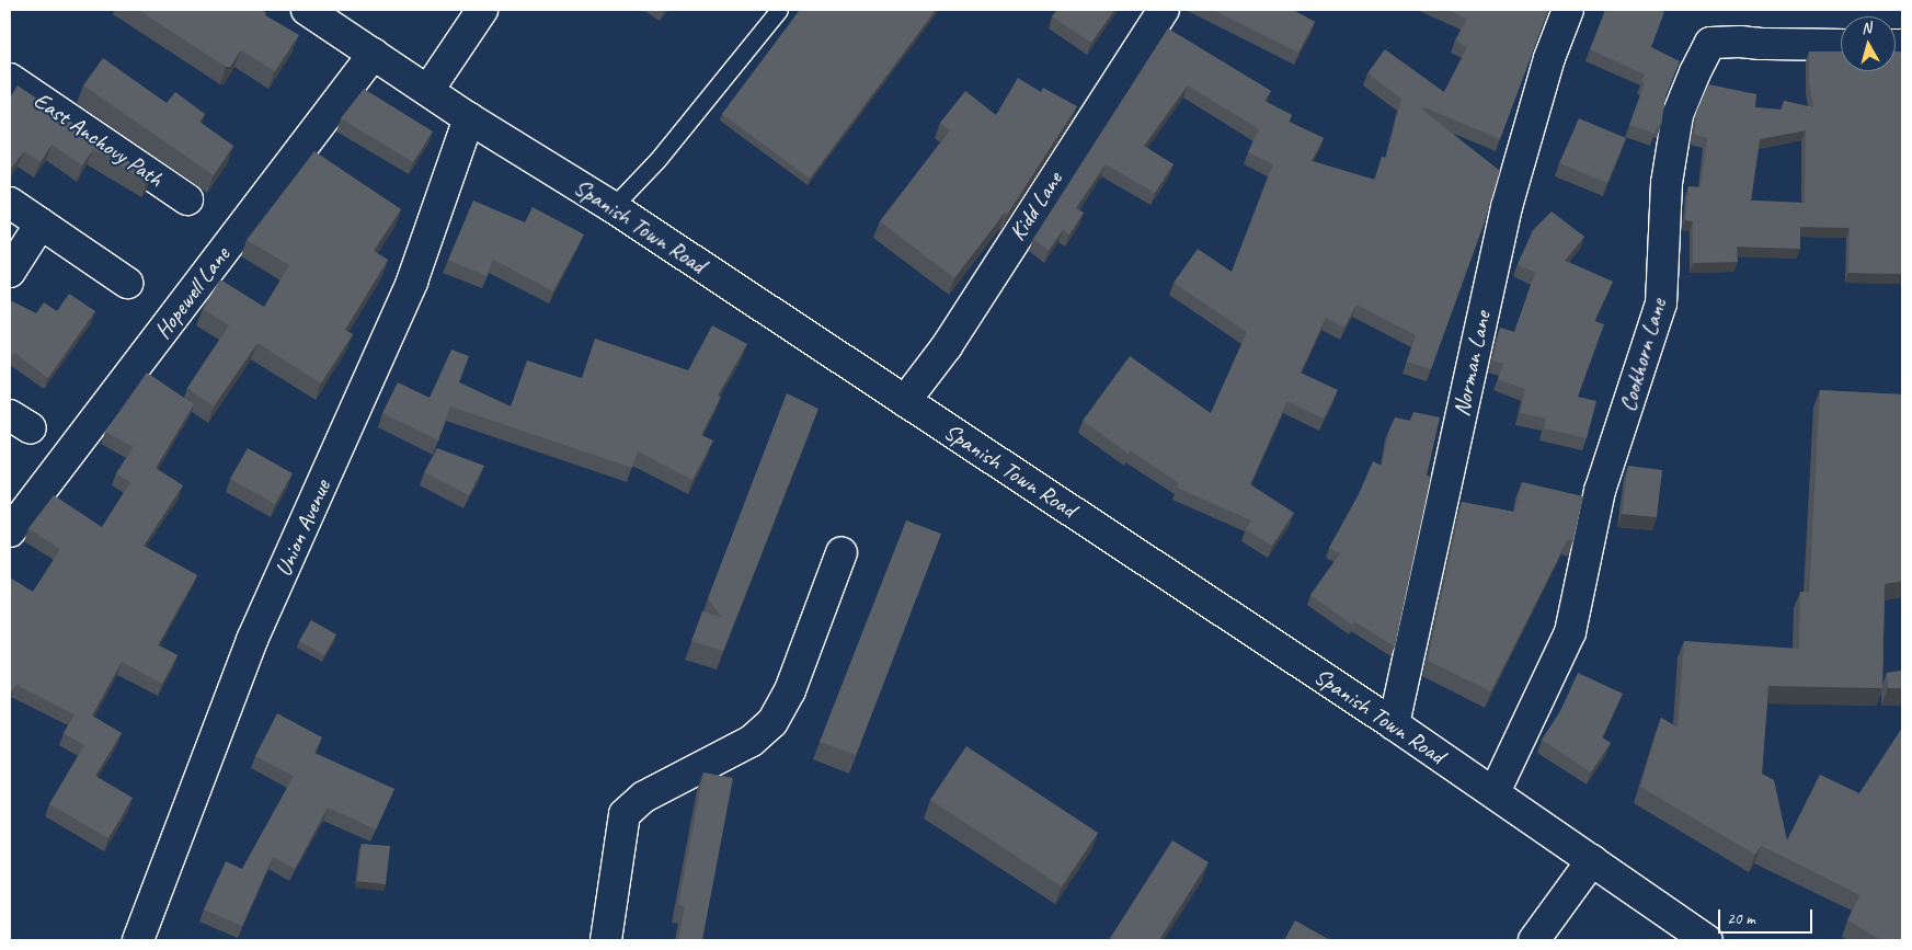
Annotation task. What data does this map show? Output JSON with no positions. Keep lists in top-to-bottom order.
{
  "streets": {
    "street": [
      "East Anchovy Path",
      "Kidd Lane",
      "Spanish Town Road",
      "Hopewell Lane",
      "Cookhorn Lane",
      "Norman Lane",
      "Union Avenue"
    ]
  },
  "crossings": [
    ["Kidd Lane", "Spanish Town Road"],
    ["Spanish Town Road", "Hopewell Lane"],
    ["Spanish Town Road", "Cookhorn Lane"],
    ["Spanish Town Road", "Norman Lane"],
    ["Spanish Town Road", "Union Avenue"]
  ],
  "scale_bar": "20 m",
  "north": "top"
}
